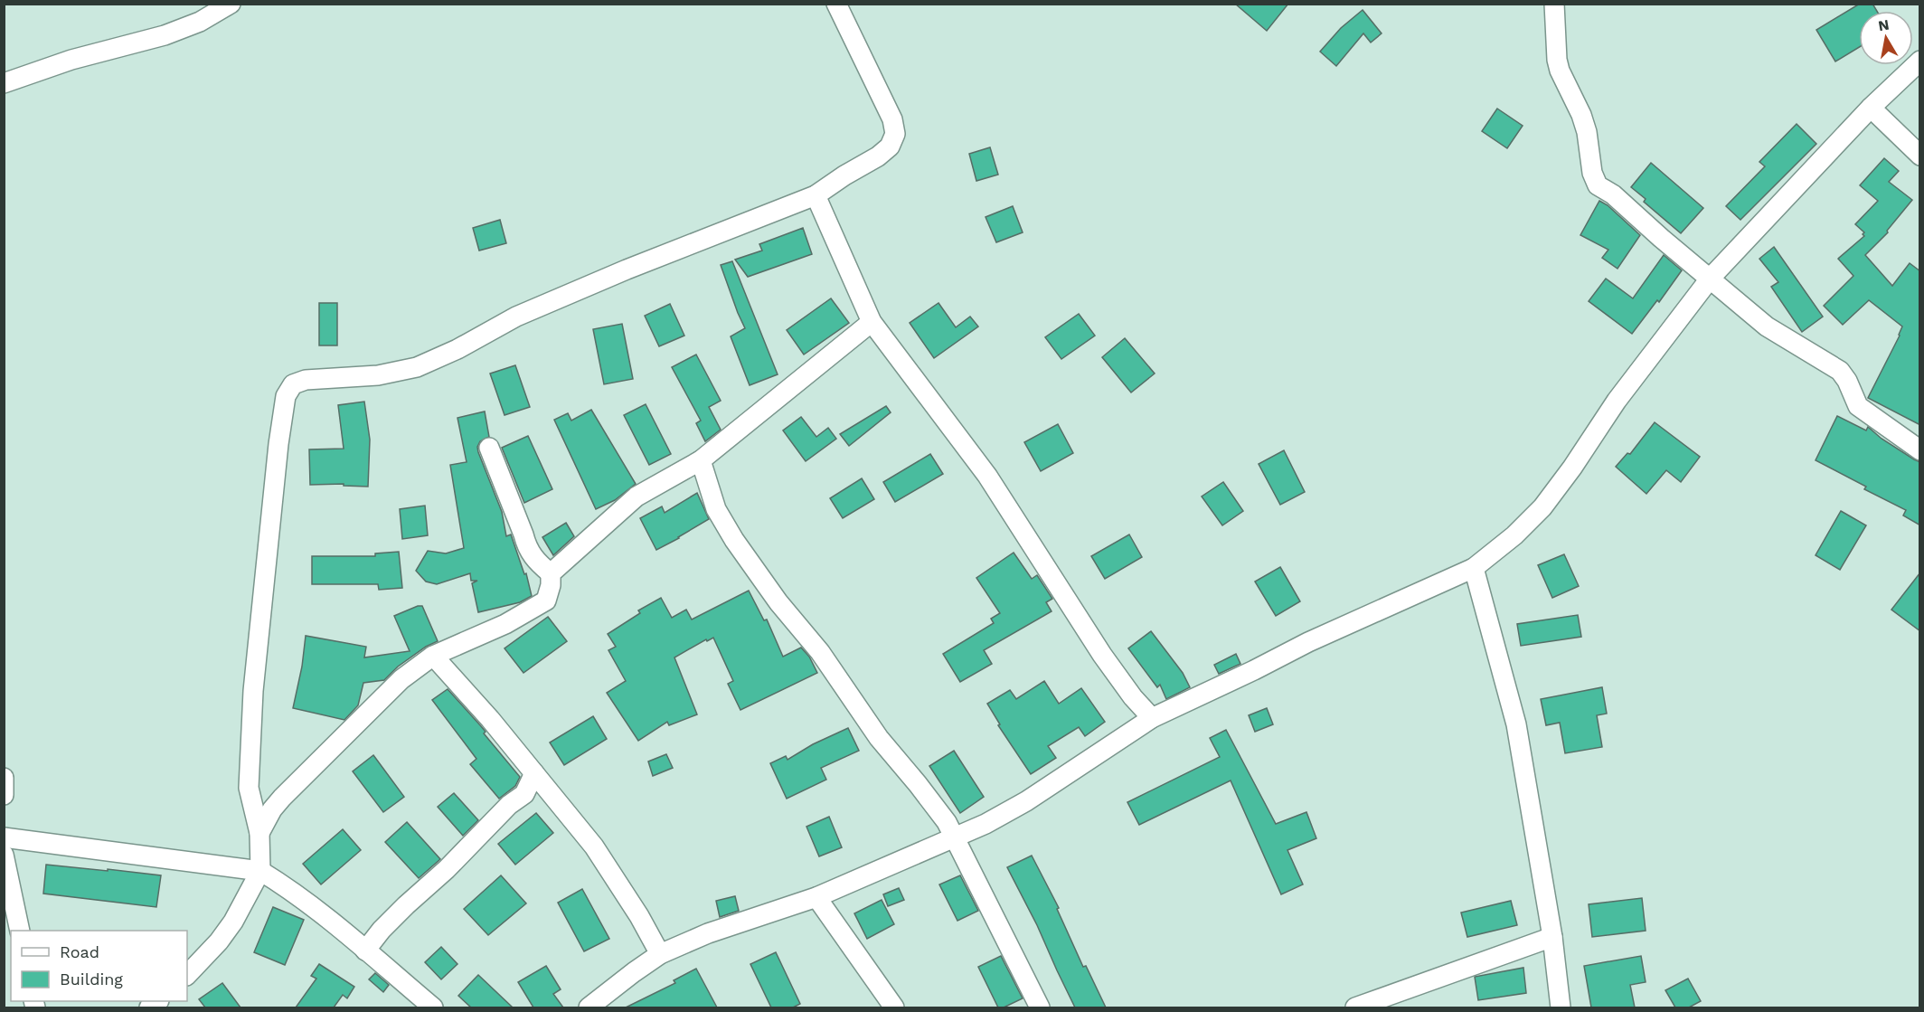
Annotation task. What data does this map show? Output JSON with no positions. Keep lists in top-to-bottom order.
{
  "legend": ["Road", "Building"],
  "north": "top"
}
